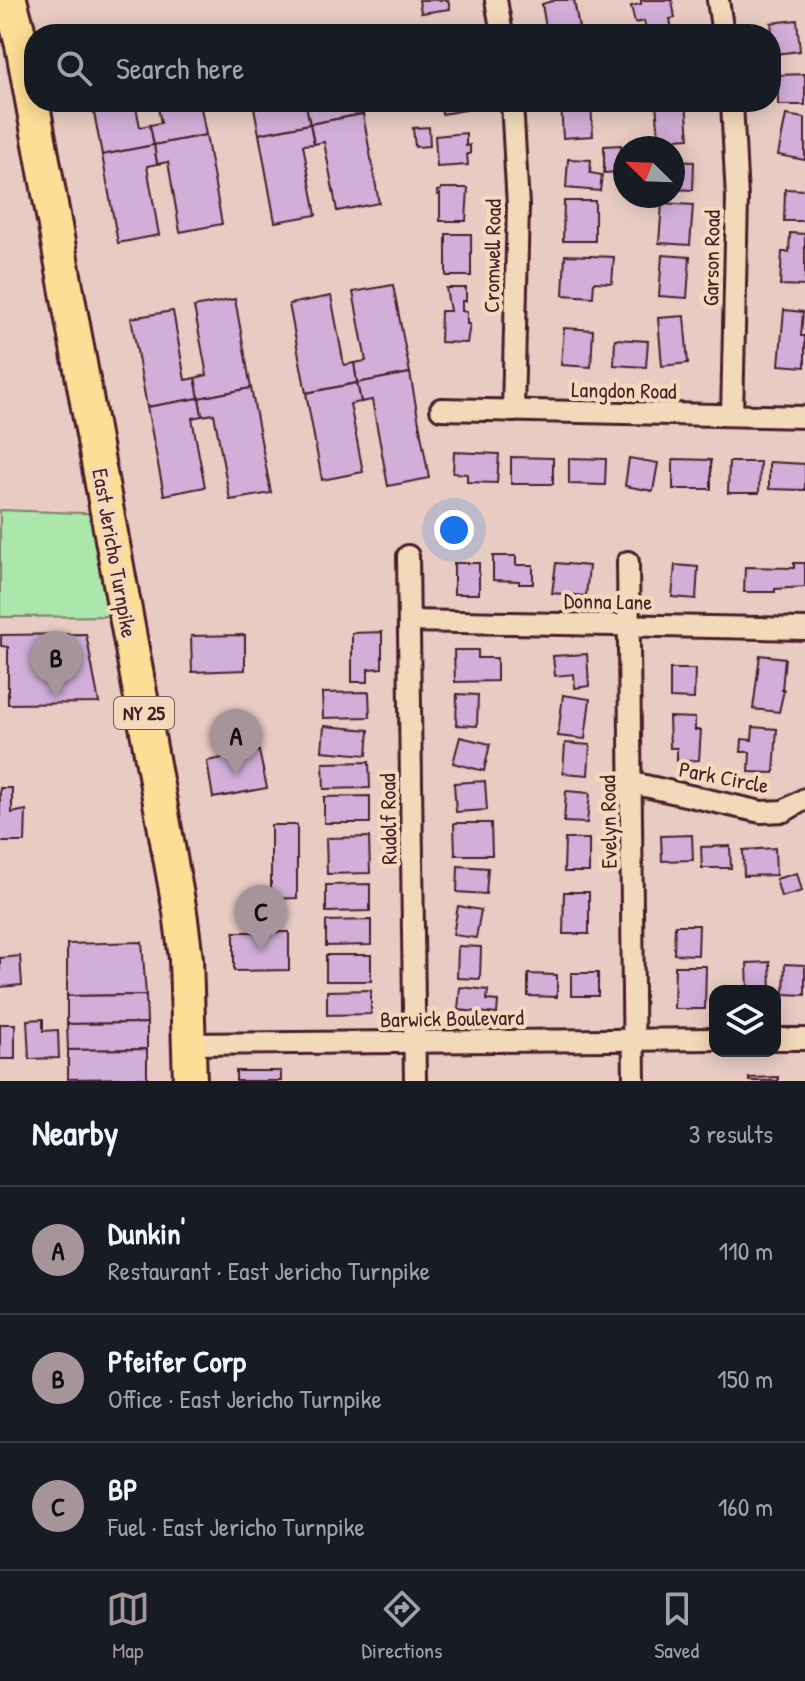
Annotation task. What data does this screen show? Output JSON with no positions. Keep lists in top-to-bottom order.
{
  "streets": {
    "main road": ["East Jericho Turnpike", "NY 25"],
    "street": [
      "Cromwell Road",
      "Garson Road",
      "Langdon Road",
      "Donna Lane",
      "Park Circle",
      "Rudolf Road",
      "Evelyn Road",
      "Barwick Boulevard"
    ]
  },
  "crossings": [
    ["Cromwell Road", "Langdon Road"],
    ["Garson Road", "Langdon Road"],
    ["East Jericho Turnpike", "Barwick Boulevard"],
    ["Donna Lane", "Rudolf Road"],
    ["Donna Lane", "Evelyn Road"],
    ["Park Circle", "Evelyn Road"],
    ["Rudolf Road", "Barwick Boulevard"],
    ["Evelyn Road", "Barwick Boulevard"]
  ],
  "north": "top left",
  "page": {
    "search": "Search here",
    "pins": ["B", "A", "C"],
    "heading": ["Nearby", "3 results"],
    "list": [
      {
        "mark": "A",
        "name": "Dunkin'",
        "note": "Restaurant · East Jericho Turnpike",
        "value": "110 m"
      },
      {
        "mark": "B",
        "name": "Pfeifer Corp",
        "note": "Office · East Jericho Turnpike",
        "value": "150 m"
      },
      {
        "mark": "C",
        "name": "BP",
        "note": "Fuel · East Jericho Turnpike",
        "value": "160 m"
      }
    ],
    "nav": ["Map", "Directions", "Saved"]
  }
}
